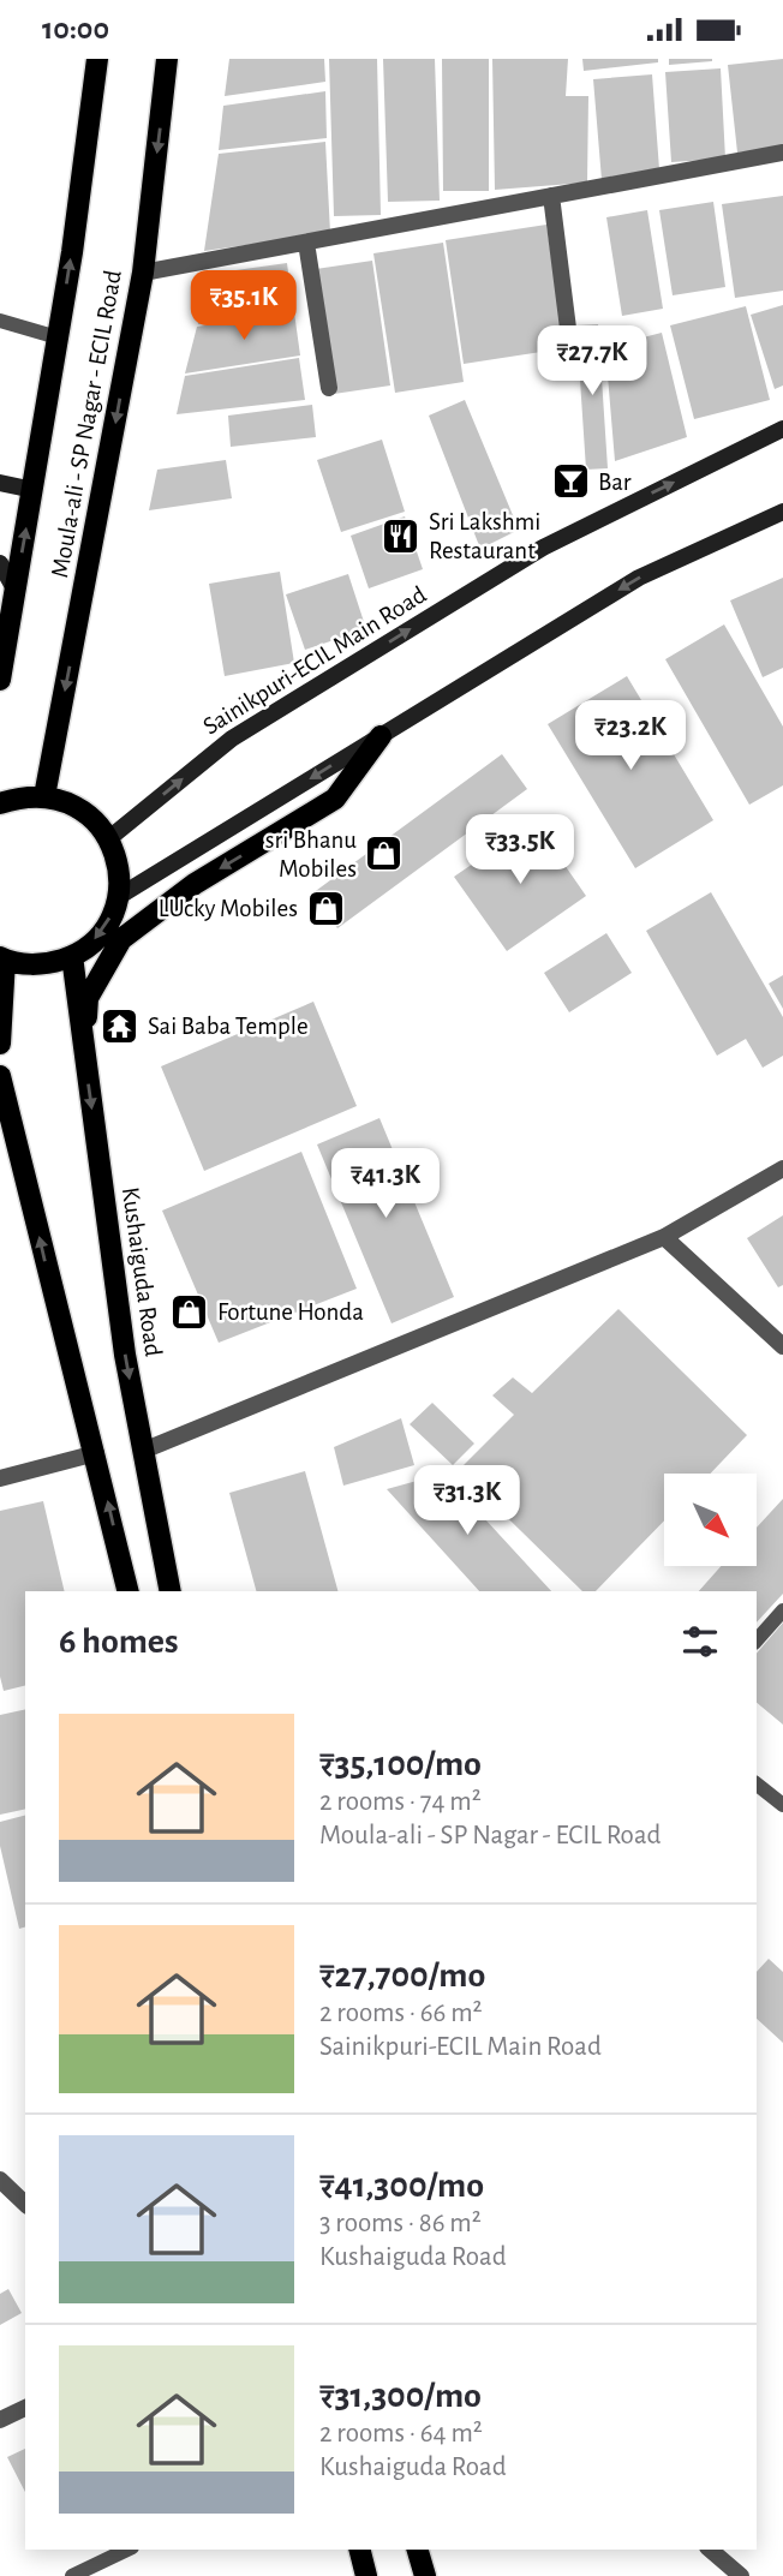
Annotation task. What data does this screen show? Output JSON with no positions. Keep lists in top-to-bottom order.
{
  "streets": {
    "main road": ["Moula-ali - SP Nagar - ECIL Road", "Sainikpuri-ECIL Main Road", "Kushaiguda Road"]
  },
  "places": {
    "bar": ["Bar"],
    "restaurant": ["Sri Lakshmi Restaurant"],
    "shop": ["sri Bhanu Mobiles", "LUcky Mobiles", "Fortune Honda"],
    "temple": ["Sai Baba Temple"]
  },
  "north": "bottom right",
  "page": {
    "status": "10:00",
    "price": [
      "₹35.1K",
      "₹27.7K",
      "₹23.2K",
      "₹33.5K",
      "₹41.3K",
      "₹31.3K"
    ],
    "heading": "6 homes",
    "list": [
      {
        "name": "₹35,100/mo",
        "note": "2 rooms · 74 m² · Moula-ali - SP Nagar - ECIL Road"
      },
      {
        "name": "₹27,700/mo",
        "note": "2 rooms · 66 m² · Sainikpuri-ECIL Main Road"
      },
      {
        "name": "₹41,300/mo",
        "note": "3 rooms · 86 m² · Kushaiguda Road"
      },
      {
        "name": "₹31,300/mo",
        "note": "2 rooms · 64 m² · Kushaiguda Road"
      }
    ]
  }
}
